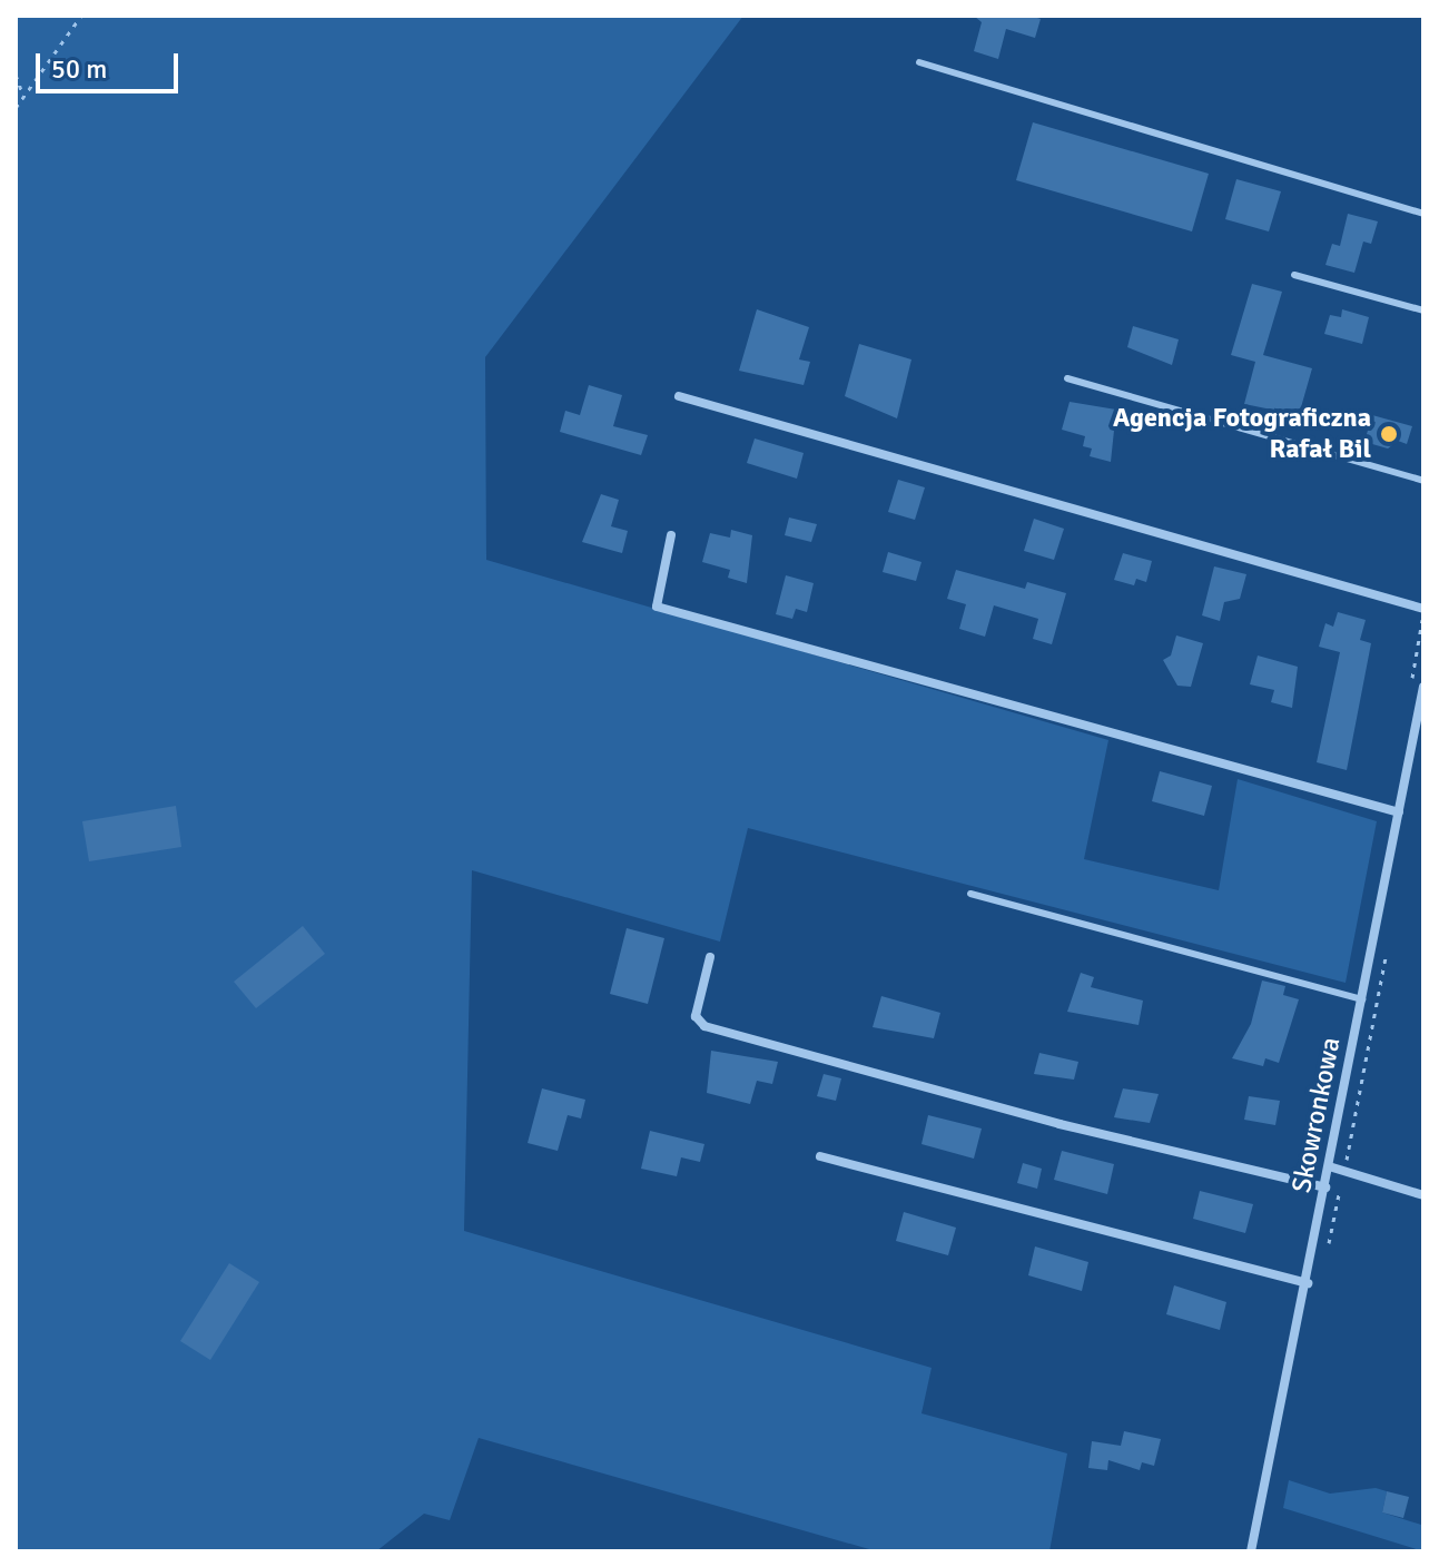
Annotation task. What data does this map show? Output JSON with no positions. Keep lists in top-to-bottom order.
{
  "streets": {
    "street": ["Skowronkowa"]
  },
  "places": ["Agencja Fotograficzna Rafał Bil"],
  "scale_bar": "50 m"
}
